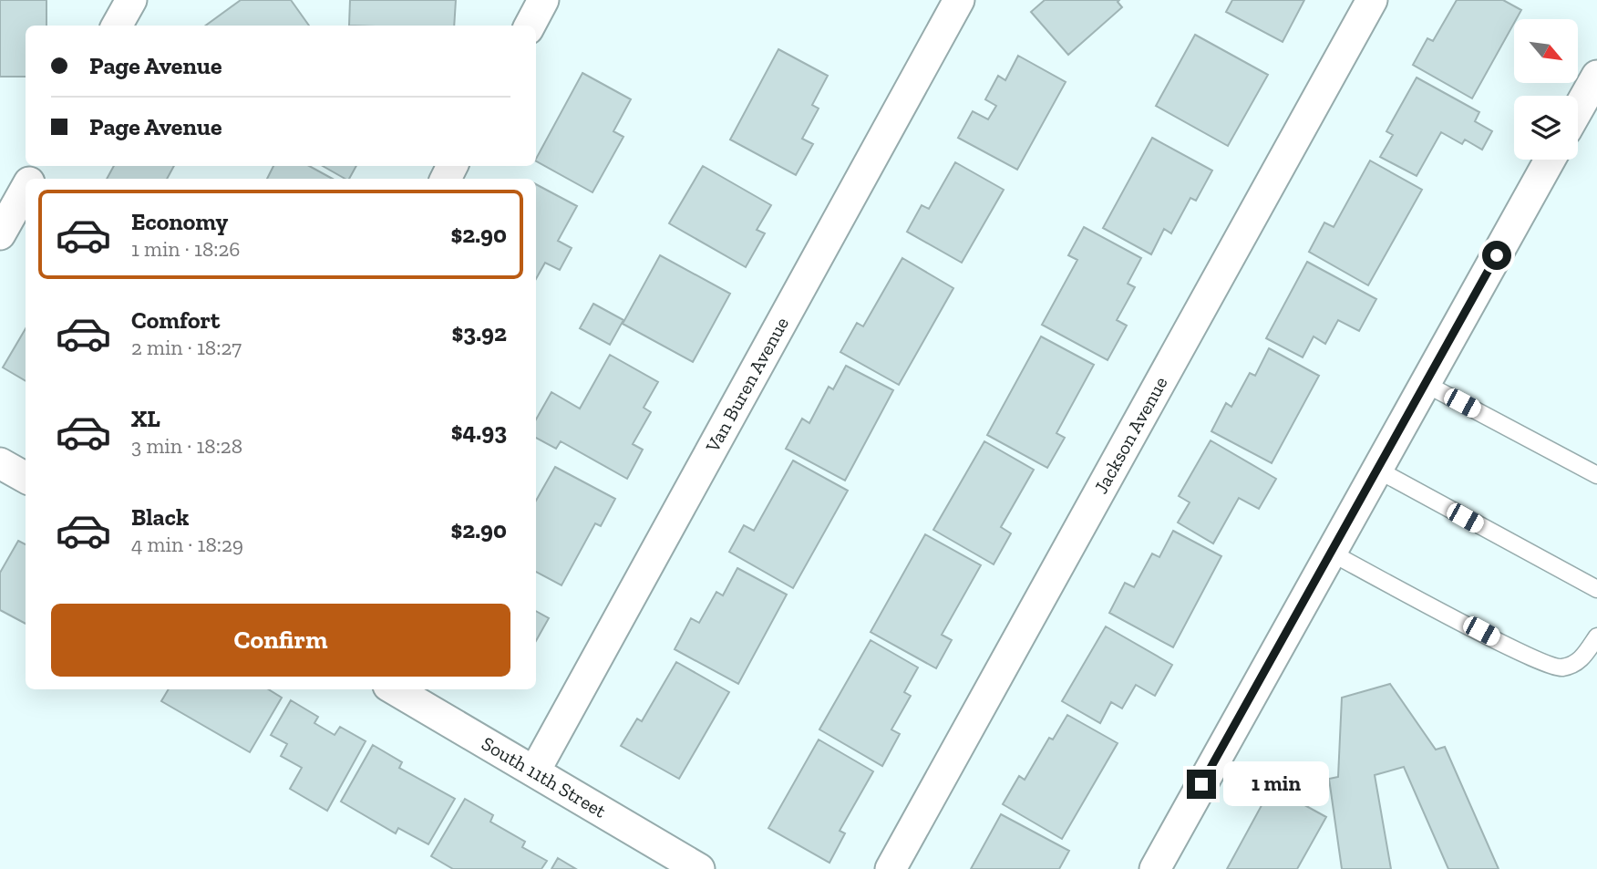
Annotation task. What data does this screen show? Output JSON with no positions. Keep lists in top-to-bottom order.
{
  "streets": {
    "street": ["Van Buren Avenue", "Jackson Avenue", "South 11th Street"]
  },
  "crossings": [
    ["Van Buren Avenue", "South 11th Street"]
  ],
  "north": "bottom right",
  "page": {
    "banner": ["Page Avenue", "Page Avenue"],
    "list": [
      {
        "name": "Economy",
        "note": "1 min · 18:26",
        "value": "$2.90"
      },
      {
        "name": "Comfort",
        "note": "2 min · 18:27",
        "value": "$3.92"
      },
      {
        "name": "XL",
        "note": "3 min · 18:28",
        "value": "$4.93"
      },
      {
        "name": "Black",
        "note": "4 min · 18:29",
        "value": "$2.90"
      }
    ],
    "buttons": "Confirm",
    "bubble": "1 min"
  }
}
